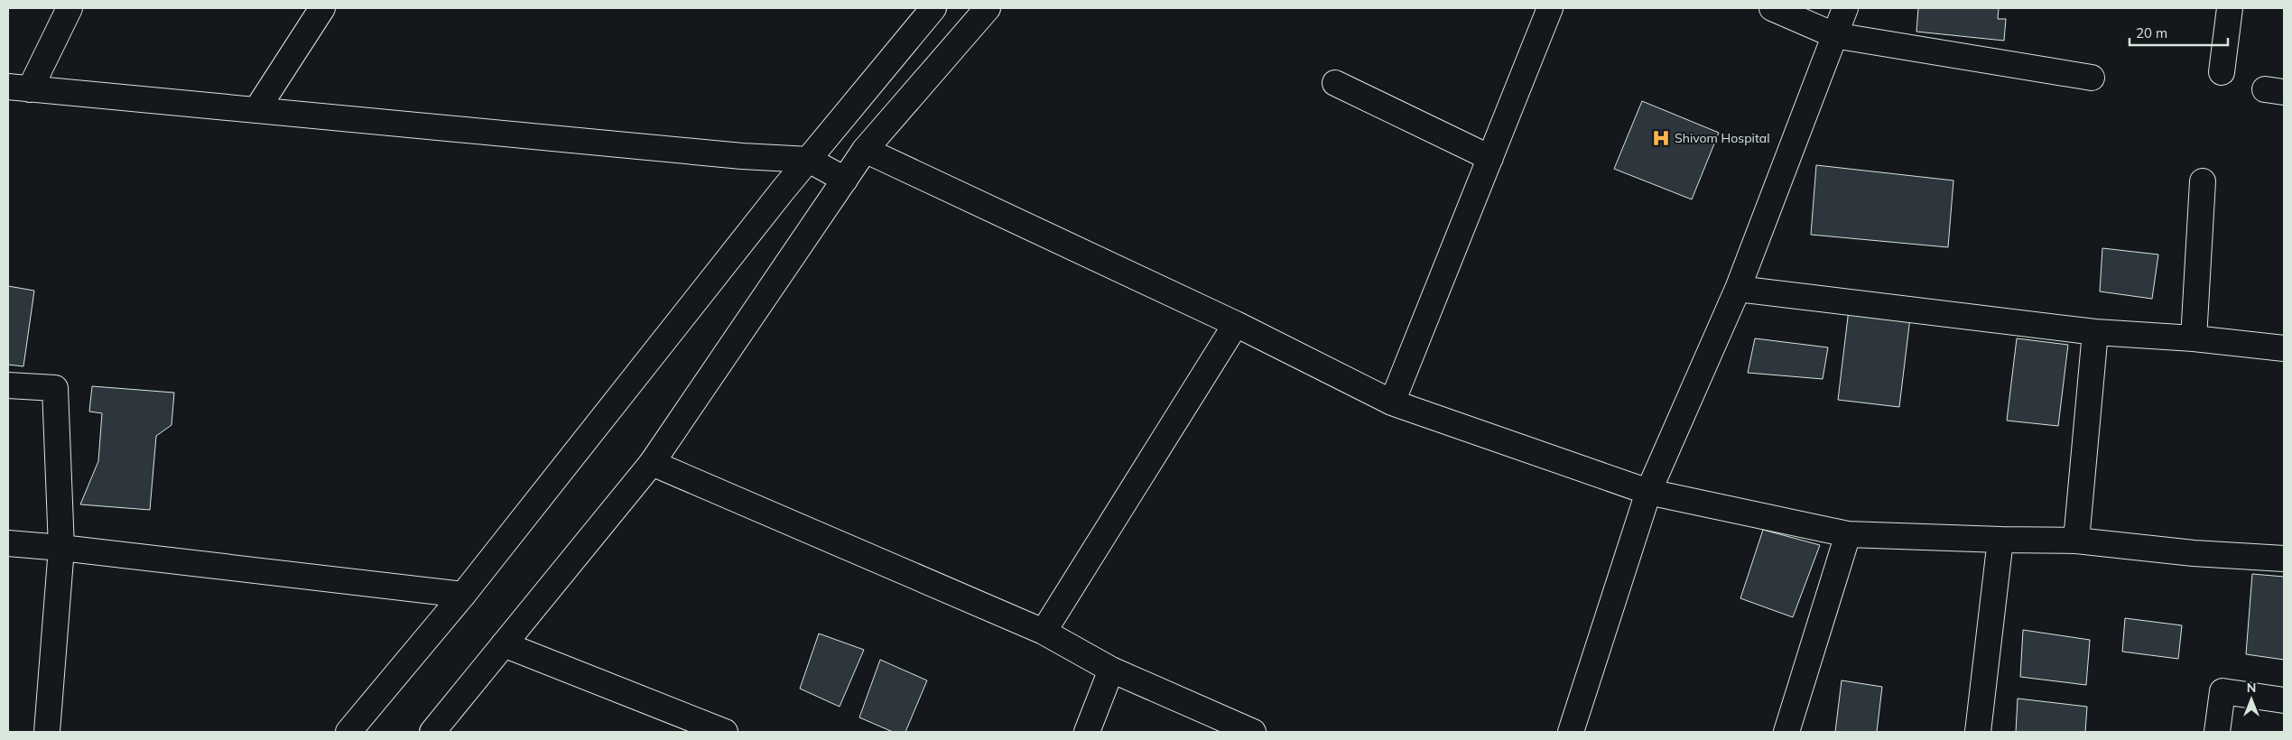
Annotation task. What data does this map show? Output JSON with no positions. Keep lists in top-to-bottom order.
{
  "places": {
    "hospital": ["Shivom Hospital"]
  },
  "scale_bar": "20 m",
  "north": "top"
}
